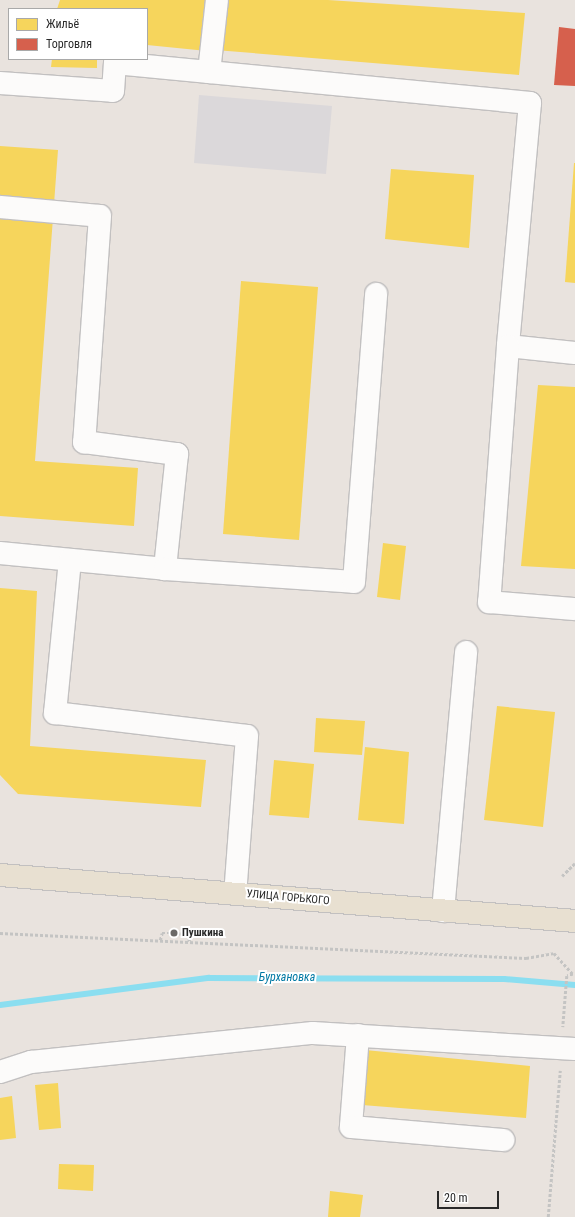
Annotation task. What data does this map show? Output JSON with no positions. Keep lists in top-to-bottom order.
{
  "streets": {
    "main road": ["УЛИЦА ГОРЬКОГО"]
  },
  "water": ["Бурхановка"],
  "places": ["Пушкина"],
  "legend": ["Жильё", "Торговля"],
  "scale_bar": "20 m"
}
